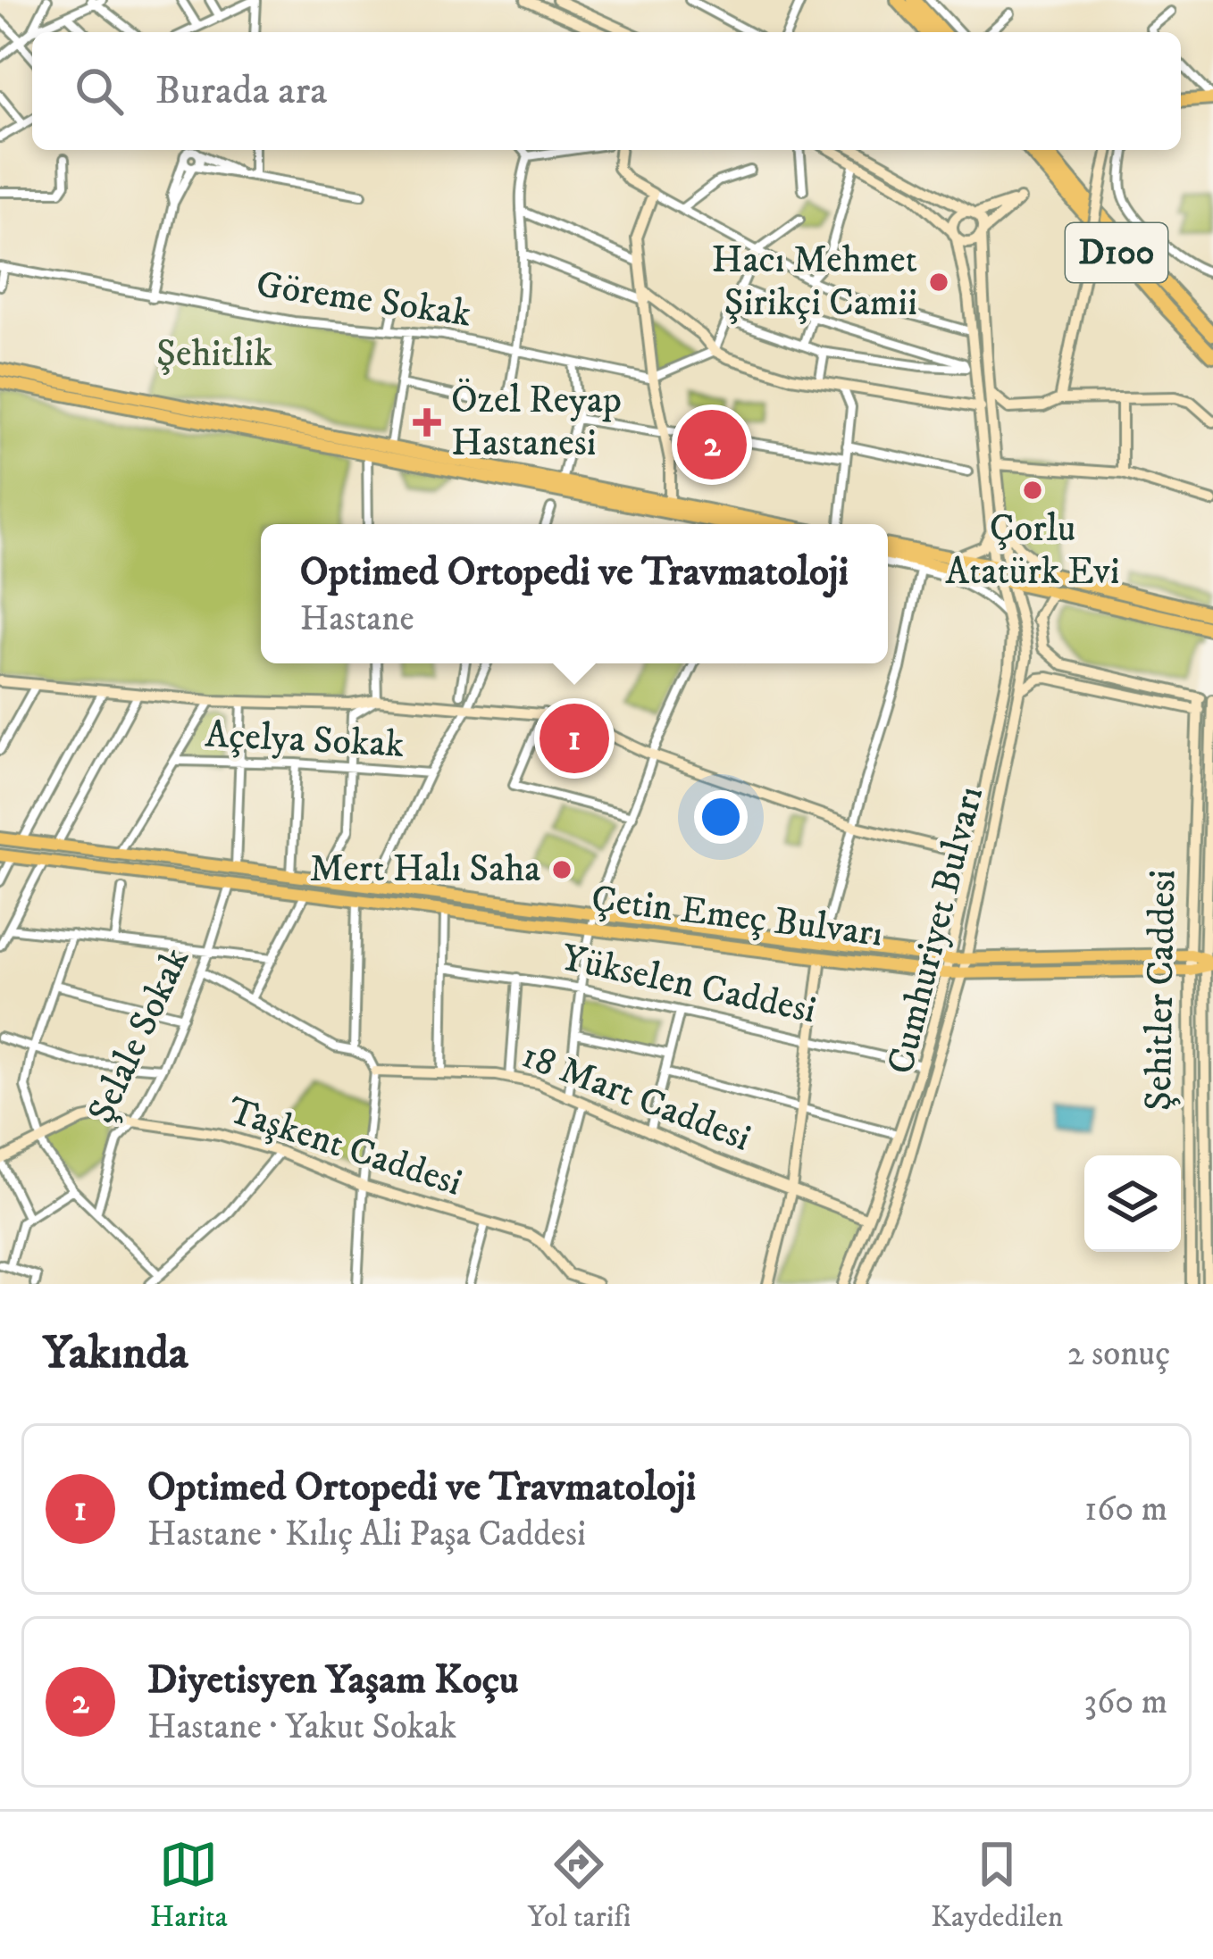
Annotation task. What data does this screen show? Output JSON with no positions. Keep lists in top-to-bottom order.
{
  "streets": {
    "highway": ["D100"],
    "main road": ["Çetin Emeç Bulvarı"],
    "street": [
      "Göreme Sokak",
      "Açelya Sokak",
      "Cumhuriyet Bulvarı",
      "Yükselen Caddesi",
      "Şehitler Caddesi",
      "Şelale Sokak",
      "18 Mart Caddesi",
      "Taşkent Caddesi"
    ]
  },
  "crossings": [
    ["Çetin Emeç Bulvarı", "Cumhuriyet Bulvarı"],
    ["Çetin Emeç Bulvarı", "Şehitler Caddesi"],
    ["Çetin Emeç Bulvarı", "Şelale Sokak"],
    ["Cumhuriyet Bulvarı", "Yükselen Caddesi"],
    ["Cumhuriyet Bulvarı", "18 Mart Caddesi"],
    ["Şelale Sokak", "Taşkent Caddesi"]
  ],
  "parks": ["Şehitlik"],
  "places": {
    "other": ["Hacı Mehmet Şirikçi Camii", "Çorlu Atatürk Evi", "Mert Halı Saha"],
    "health": ["Özel Reyap Hastanesi"]
  },
  "page": {
    "search": "Burada ara",
    "pins": ["2", "1"],
    "popup": ["Optimed Ortopedi ve Travmatoloji", "Hastane"],
    "heading": ["Yakında", "2 sonuç"],
    "list": [
      {
        "mark": "1",
        "name": "Optimed Ortopedi ve Travmatoloji",
        "note": "Hastane · Kılıç Ali Paşa Caddesi",
        "value": "160 m"
      },
      {
        "mark": "2",
        "name": "Diyetisyen Yaşam Koçu",
        "note": "Hastane · Yakut Sokak",
        "value": "360 m"
      }
    ],
    "nav": ["Harita", "Yol tarifi", "Kaydedilen"]
  }
}
